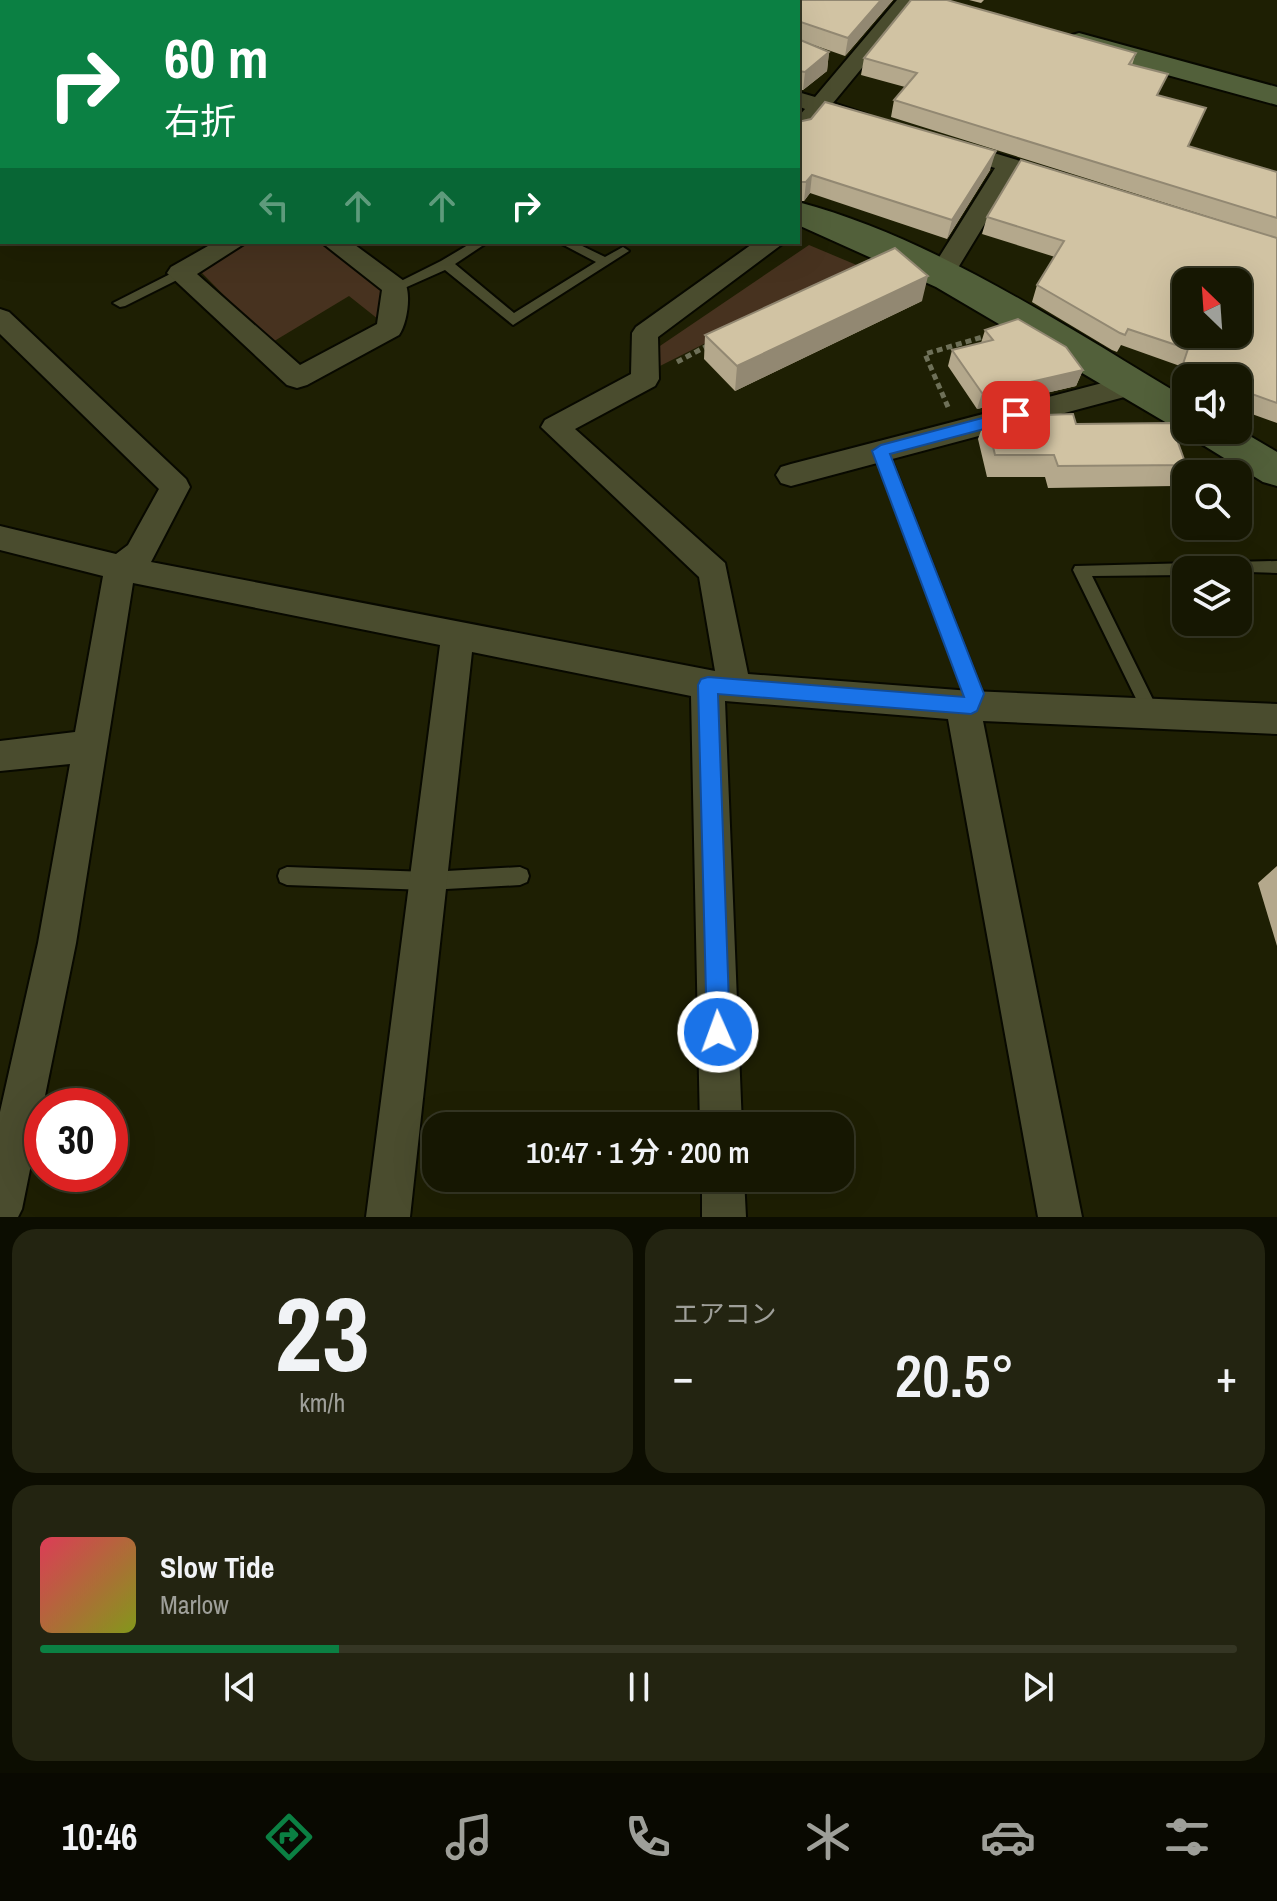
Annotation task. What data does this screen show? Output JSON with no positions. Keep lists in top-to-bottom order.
{
  "north": "top left",
  "page": {
    "turn": ["60 m", "右折"],
    "limit": "30",
    "trip": "10:47 · 1 分 · 200 m",
    "tile": [
      ["23", "km/h"],
      "エアコン"
    ],
    "heat": ["−", "20.5°", "+"],
    "song": ["Slow Tide", "Marlow"],
    "tabs": "10:46"
  }
}
